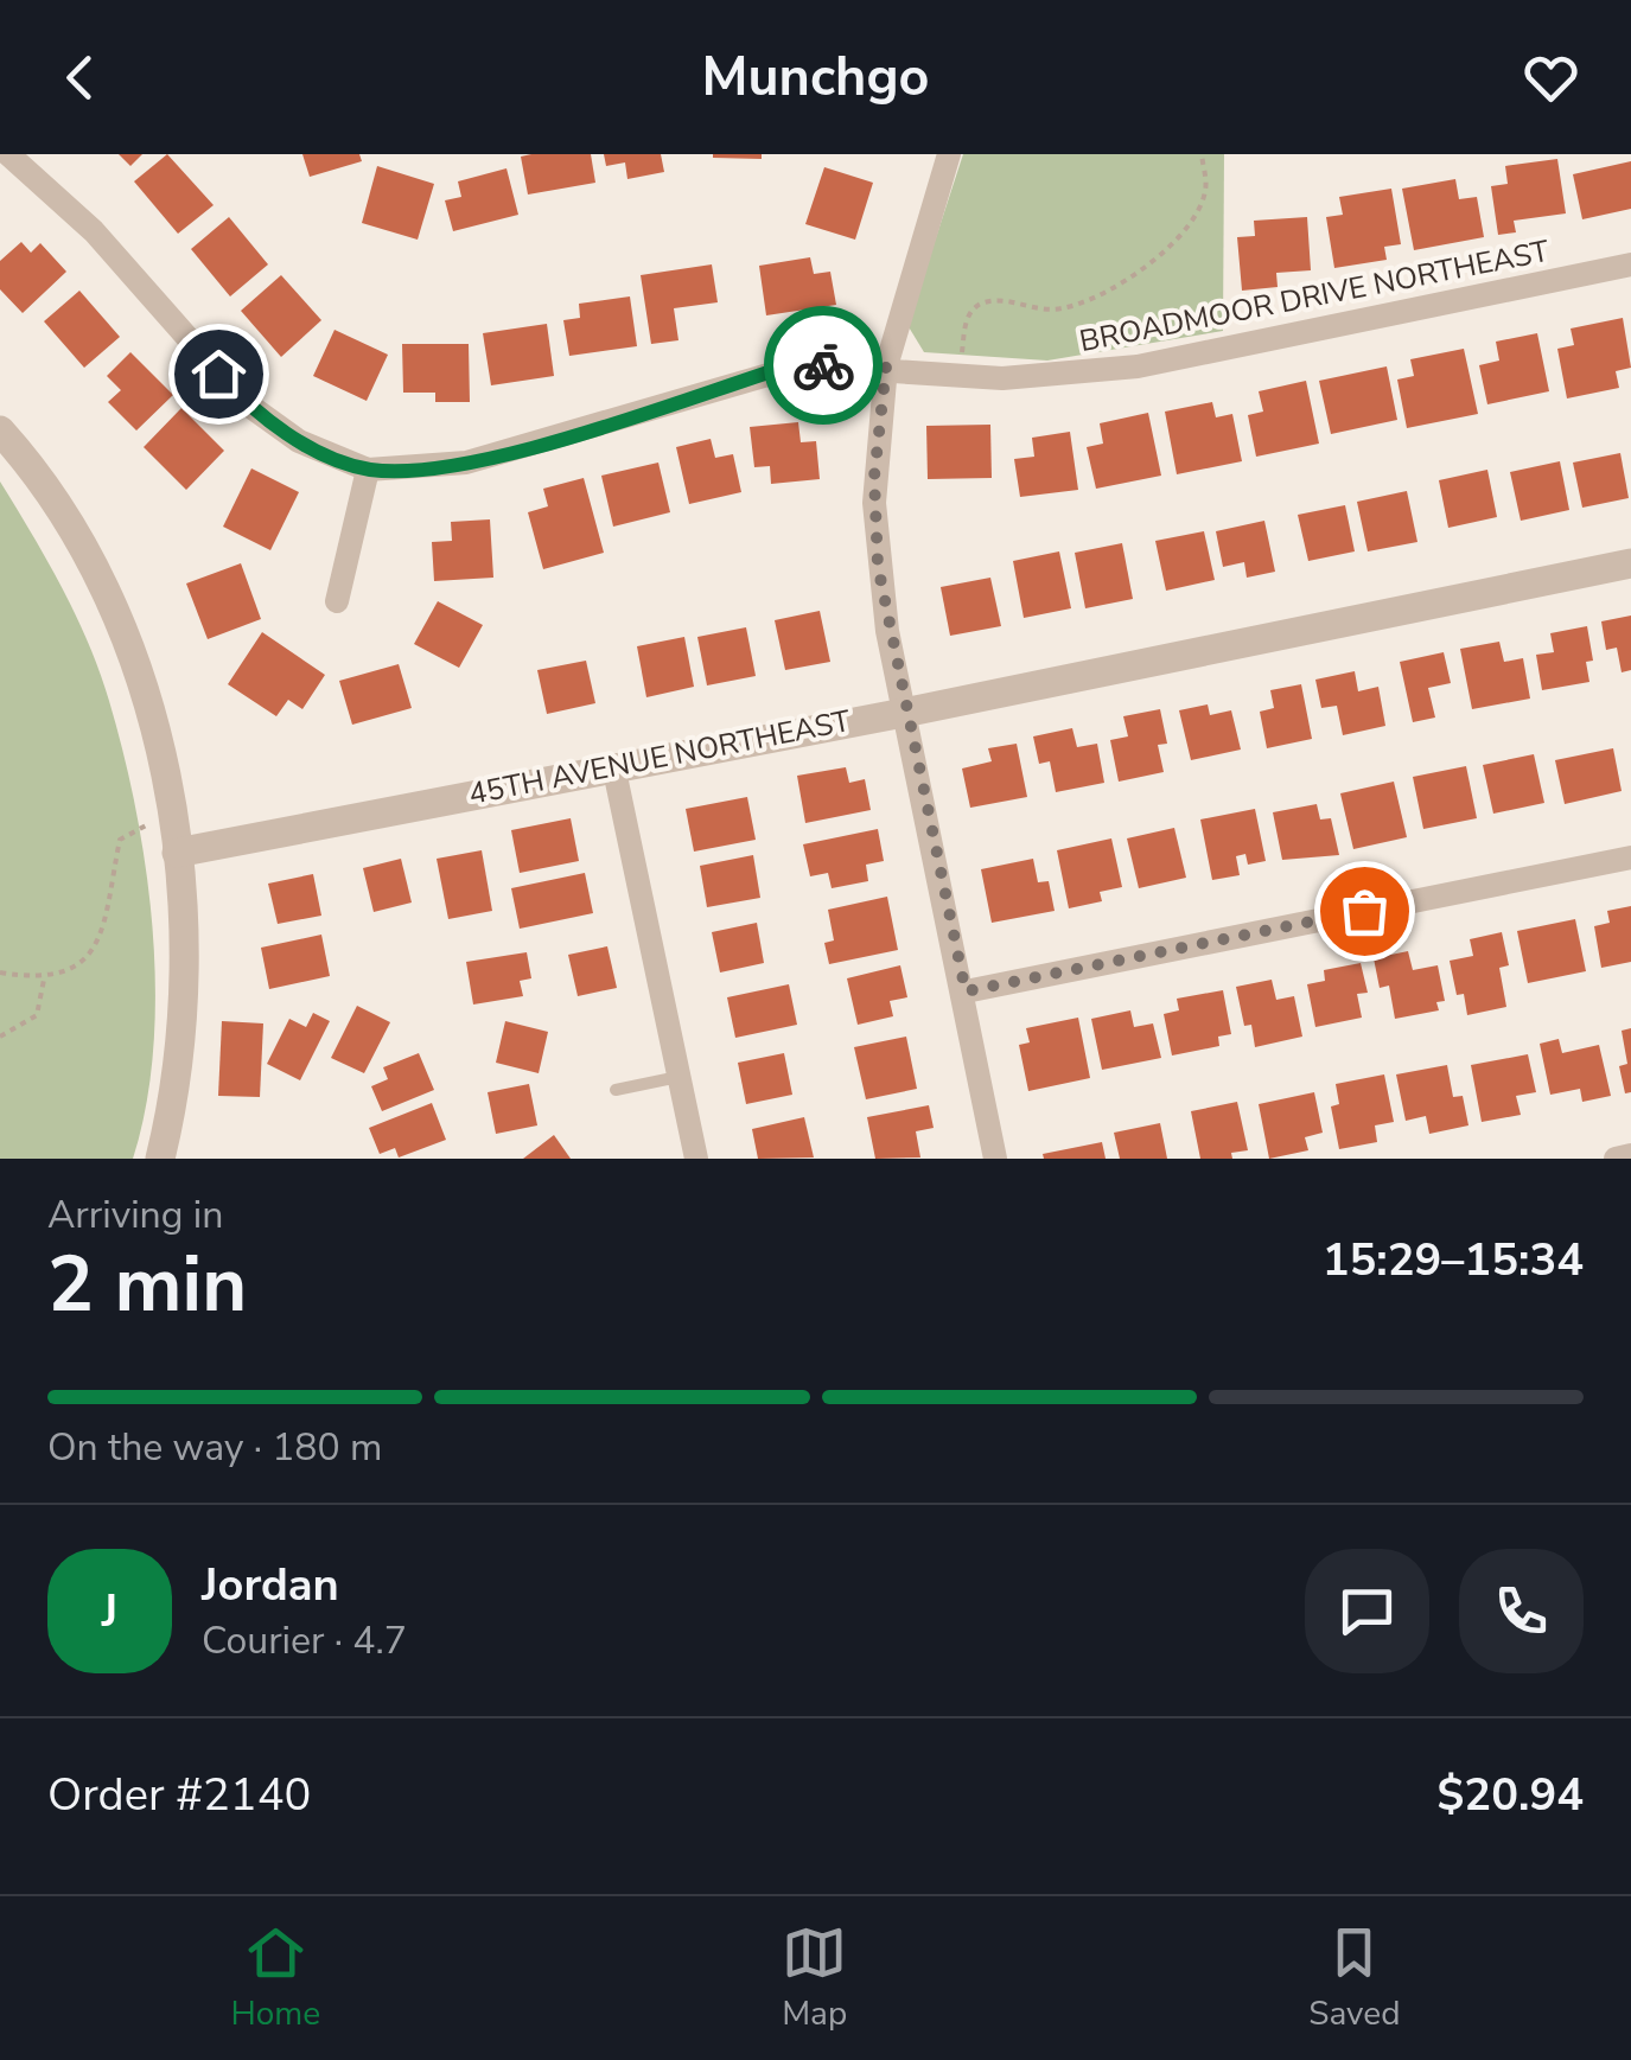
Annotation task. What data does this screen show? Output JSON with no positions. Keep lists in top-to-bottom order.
{
  "streets": {
    "street": ["BROADMOOR DRIVE NORTHEAST", "45TH AVENUE NORTHEAST"]
  },
  "page": {
    "header": "Munchgo",
    "heading": ["2 min", "Arriving in", "15:29–15:34"],
    "panel": [
      "Jordan",
      "Courier · 4.7",
      "Order #2140",
      "$20.94"
    ],
    "bar": "On the way · 180 m",
    "round": "J",
    "tabs": ["Home", "Map", "Saved"]
  }
}
